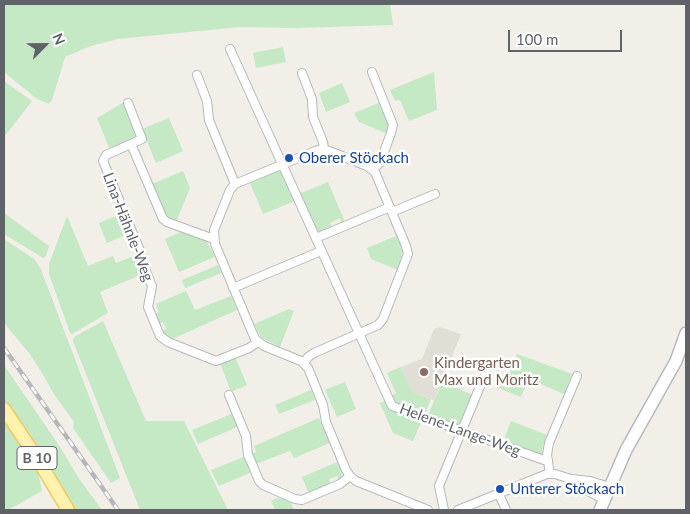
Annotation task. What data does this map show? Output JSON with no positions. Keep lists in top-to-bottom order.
{
  "streets": {
    "main road": ["B 10"],
    "street": ["Lina-Hähnle-Weg", "Helene-Lange-Weg"]
  },
  "places": ["Oberer Stöckach", "Kindergarten Max und Moritz", "Unterer Stöckach"],
  "scale_bar": "100 m",
  "north": "top right"
}
